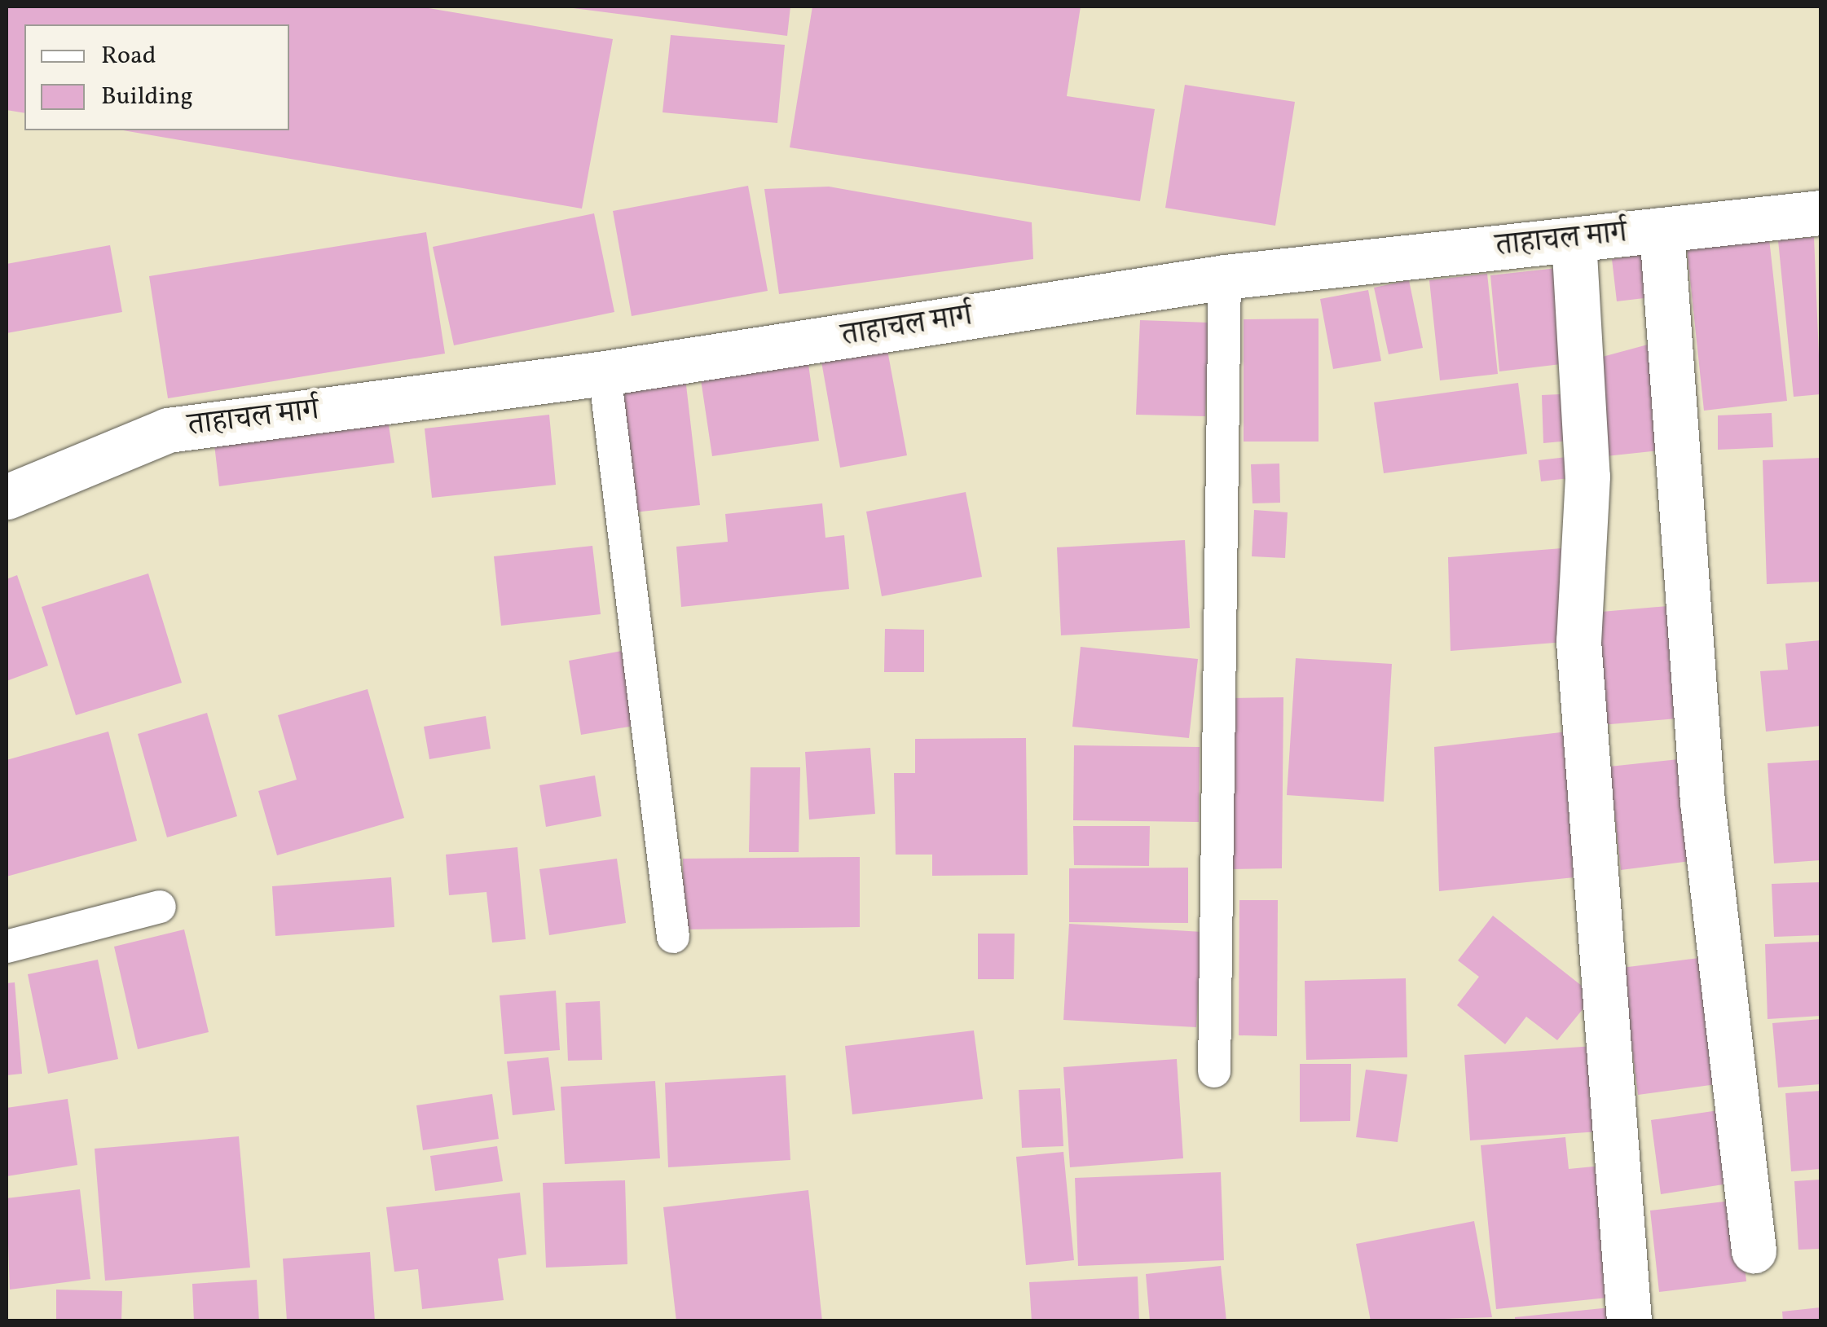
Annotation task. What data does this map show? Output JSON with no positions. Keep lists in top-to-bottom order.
{
  "streets": {
    "street": ["ताहाचल मार्ग"]
  },
  "legend": ["Road", "Building"]
}
